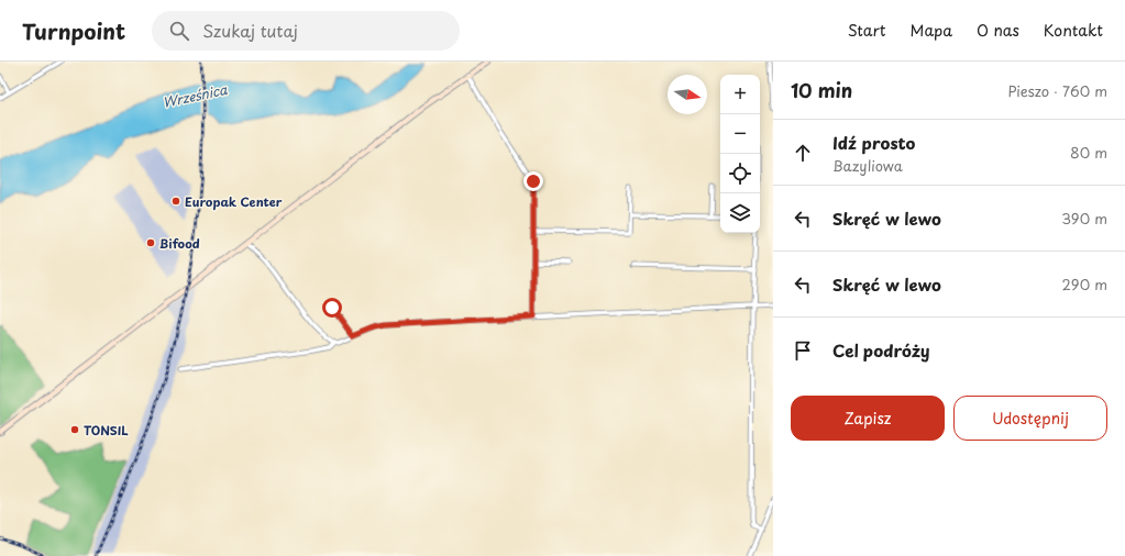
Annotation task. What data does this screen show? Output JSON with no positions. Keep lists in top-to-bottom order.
{
  "water": ["Wrześnica"],
  "places": ["Europak Center", "Bifood", "TONSIL"],
  "north": "right",
  "page": {
    "header": "Turnpoint",
    "search": "Szukaj tutaj",
    "nav": [
      "Start",
      "Mapa",
      "O nas",
      "Kontakt"
    ],
    "heading": ["10 min", "Pieszo · 760 m"],
    "map_buttons": ["+", "−"],
    "list": [
      ["Idź prosto", "Bazyliowa", "80 m"],
      ["Skręć w lewo", "390 m"],
      ["Skręć w lewo", "290 m"],
      "Cel podróży"
    ],
    "buttons": ["Zapisz", "Udostępnij"]
  }
}
